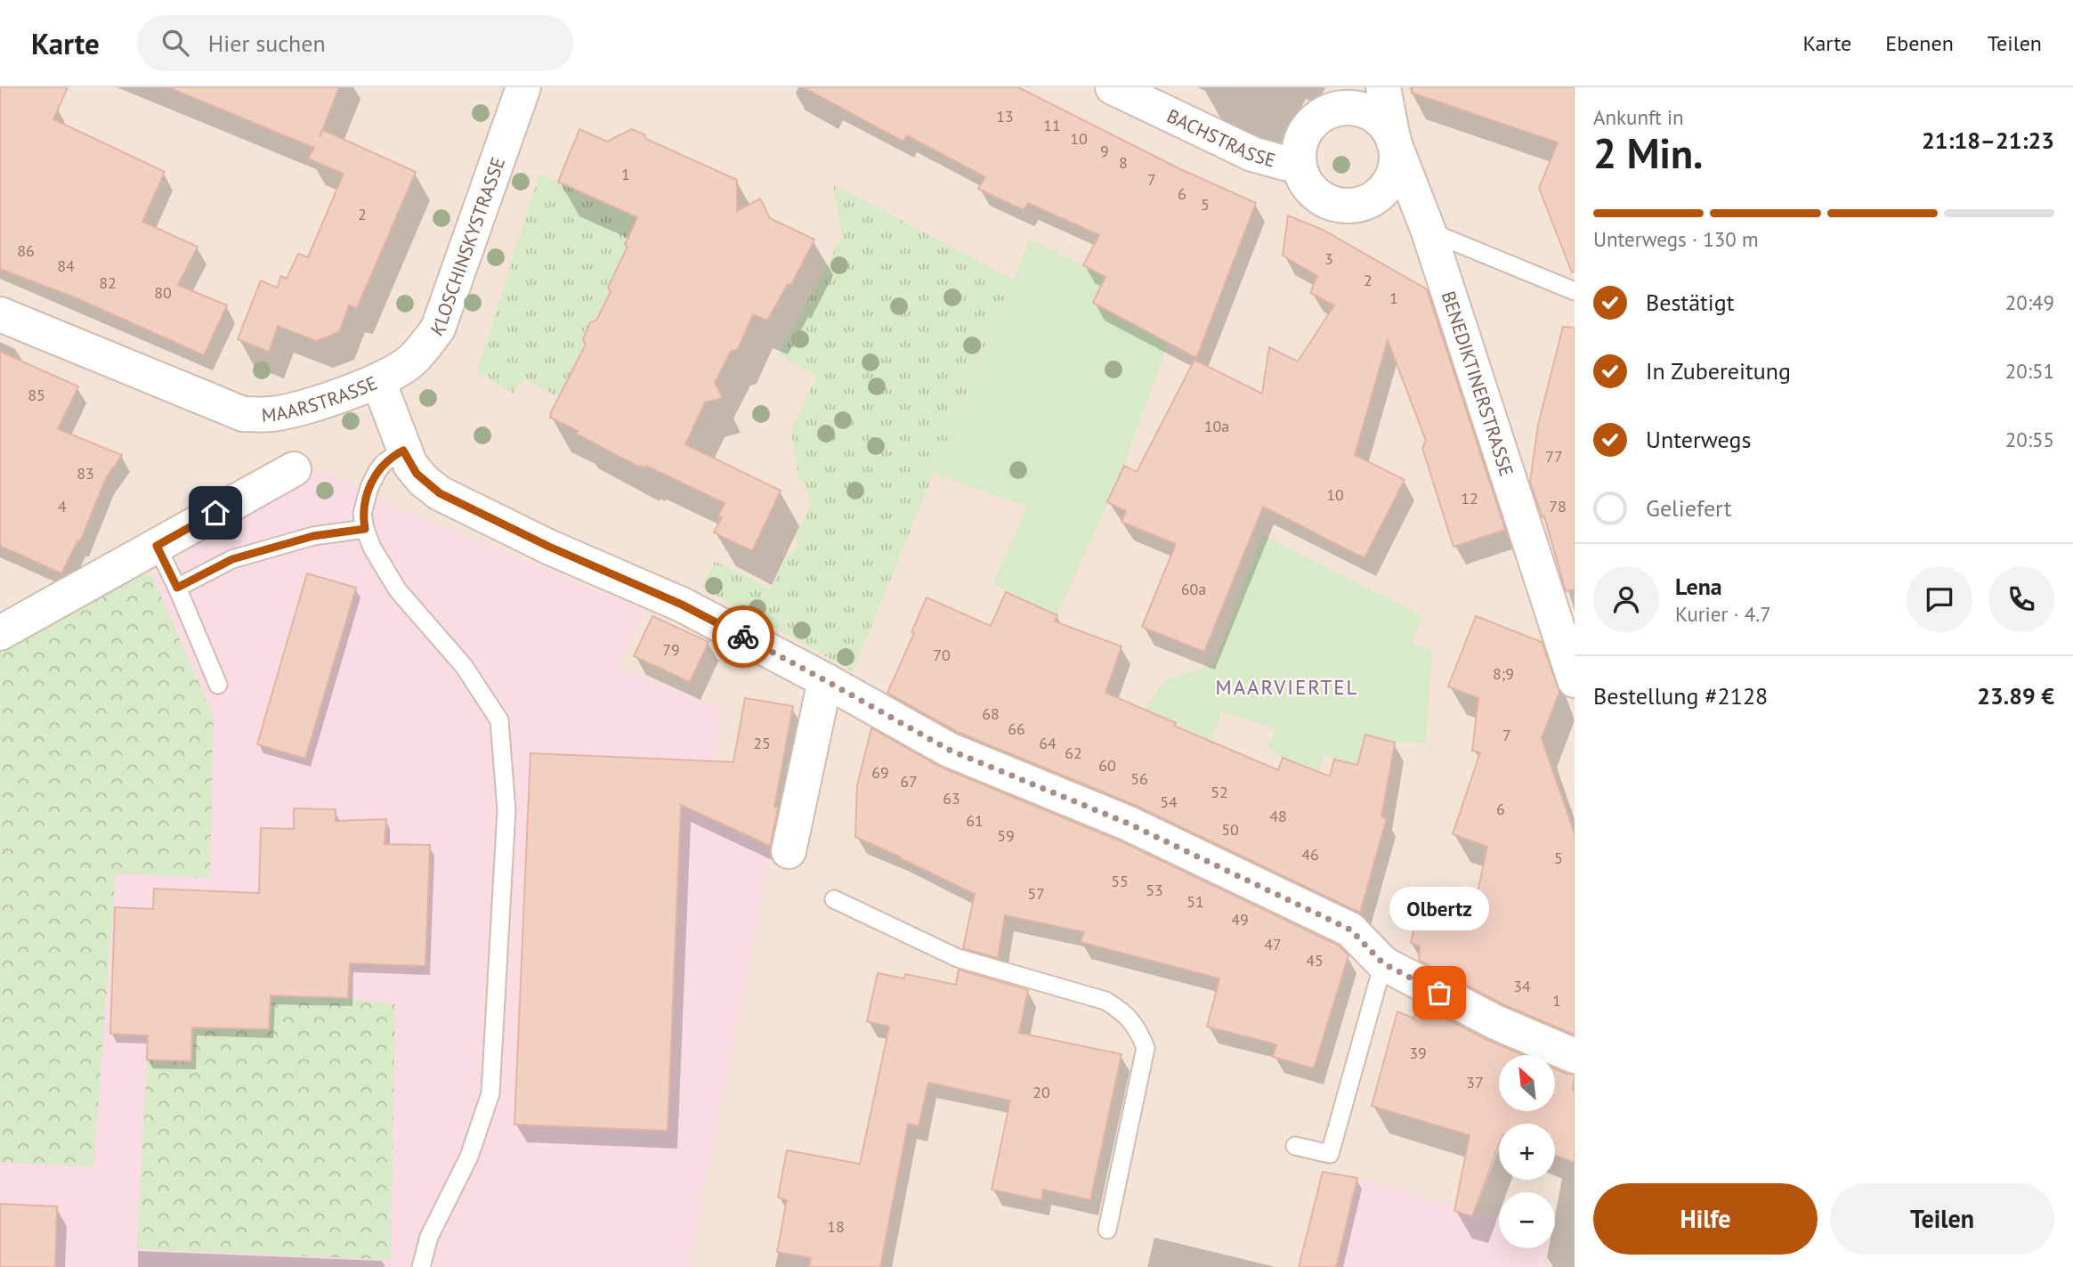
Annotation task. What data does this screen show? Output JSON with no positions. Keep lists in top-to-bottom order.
{
  "streets": {
    "street": [
      "BACHSTRASSE",
      "KLOSCHINSKYSTRASSE",
      "BENEDIKTINERSTRASSE",
      "MAARSTRASSE"
    ]
  },
  "crossings": [
    ["BACHSTRASSE", "BENEDIKTINERSTRASSE"],
    ["KLOSCHINSKYSTRASSE", "MAARSTRASSE"]
  ],
  "districts": ["MAARVIERTEL"],
  "places": ["Olbertz"],
  "house_numbers": [
    "13",
    "11",
    "10",
    "9",
    "8",
    "1",
    "7",
    "6",
    "5",
    "2",
    "86",
    "3",
    "84",
    "2",
    "82",
    "80",
    "1",
    "85",
    "10a",
    "77",
    "83",
    "10",
    "12",
    "4",
    "78",
    "60a",
    "79",
    "70",
    "8;9",
    "68",
    "66",
    "7",
    "25",
    "64",
    "62",
    "60",
    "69",
    "56",
    "67",
    "52",
    "63",
    "54",
    "6",
    "48",
    "61",
    "50",
    "59",
    "46",
    "5",
    "55",
    "53",
    "57",
    "51",
    "49",
    "47",
    "45",
    "34",
    "1",
    "39",
    "37",
    "20",
    "18"
  ],
  "north": "top left",
  "page": {
    "header": "Karte",
    "search": "Hier suchen",
    "nav": ["Karte", "Ebenen", "Teilen"],
    "heading": ["2 Min.", "Ankunft in", "21:18–21:23"],
    "panel": [
      "Lena",
      "Kurier · 4.7",
      "Bestellung #2128",
      "23.89 €"
    ],
    "bar": "Unterwegs · 130 m",
    "list": [
      ["Bestätigt", "20:49"],
      ["In Zubereitung", "20:51"],
      ["Unterwegs", "20:55"],
      "Geliefert"
    ],
    "bubble": "Olbertz",
    "map_buttons": ["+", "−"],
    "buttons": ["Hilfe", "Teilen"]
  }
}
